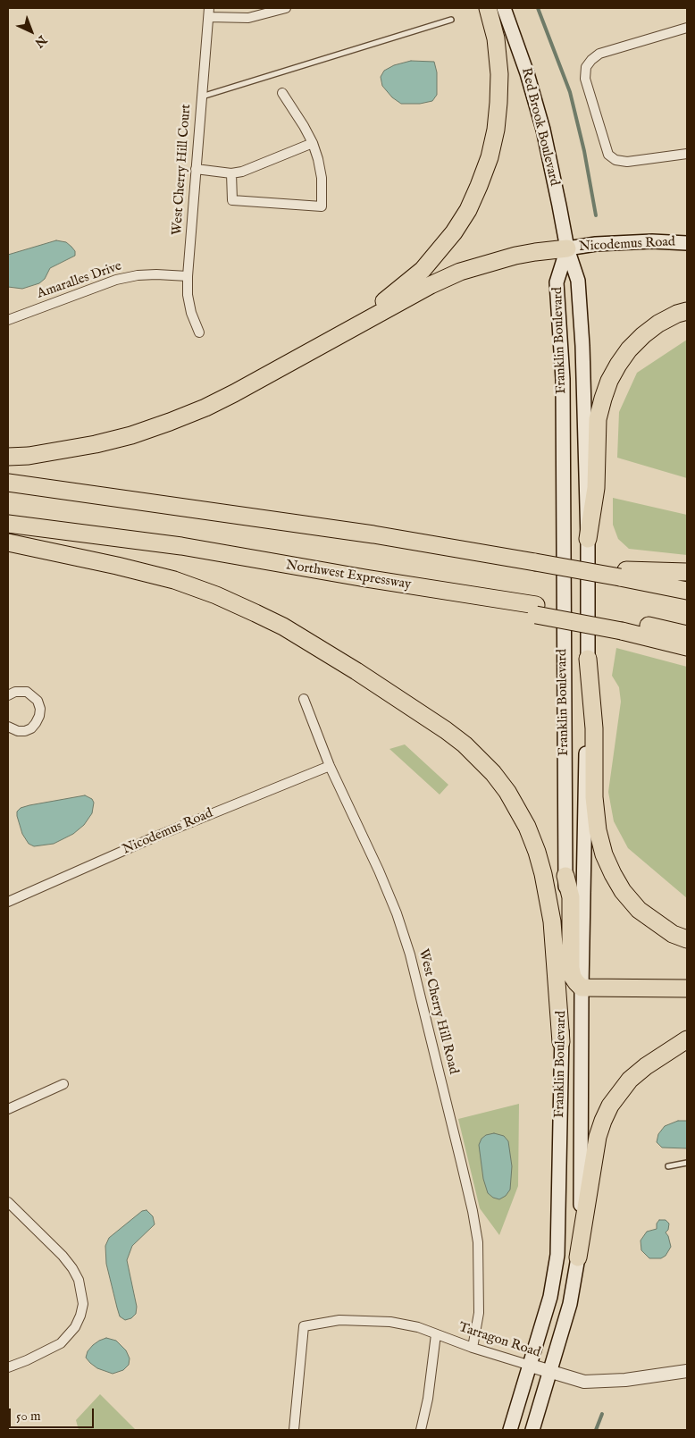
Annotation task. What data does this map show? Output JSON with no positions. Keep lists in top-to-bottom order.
{
  "streets": {
    "highway": ["Northwest Expressway"],
    "main road": ["Red Brook Boulevard", "Nicodemus Road", "Franklin Boulevard"],
    "street": [
      "West Cherry Hill Court",
      "Amaralles Drive",
      "West Cherry Hill Road",
      "Tarragon Road"
    ]
  },
  "crossings": [
    ["Red Brook Boulevard", "Nicodemus Road"],
    ["Red Brook Boulevard", "Franklin Boulevard"],
    ["West Cherry Hill Court", "Amaralles Drive"],
    ["Nicodemus Road", "Franklin Boulevard"],
    ["Nicodemus Road", "West Cherry Hill Road"],
    ["Franklin Boulevard", "Tarragon Road"],
    ["West Cherry Hill Road", "Tarragon Road"]
  ],
  "scale_bar": "50 m",
  "north": "bottom right"
}
